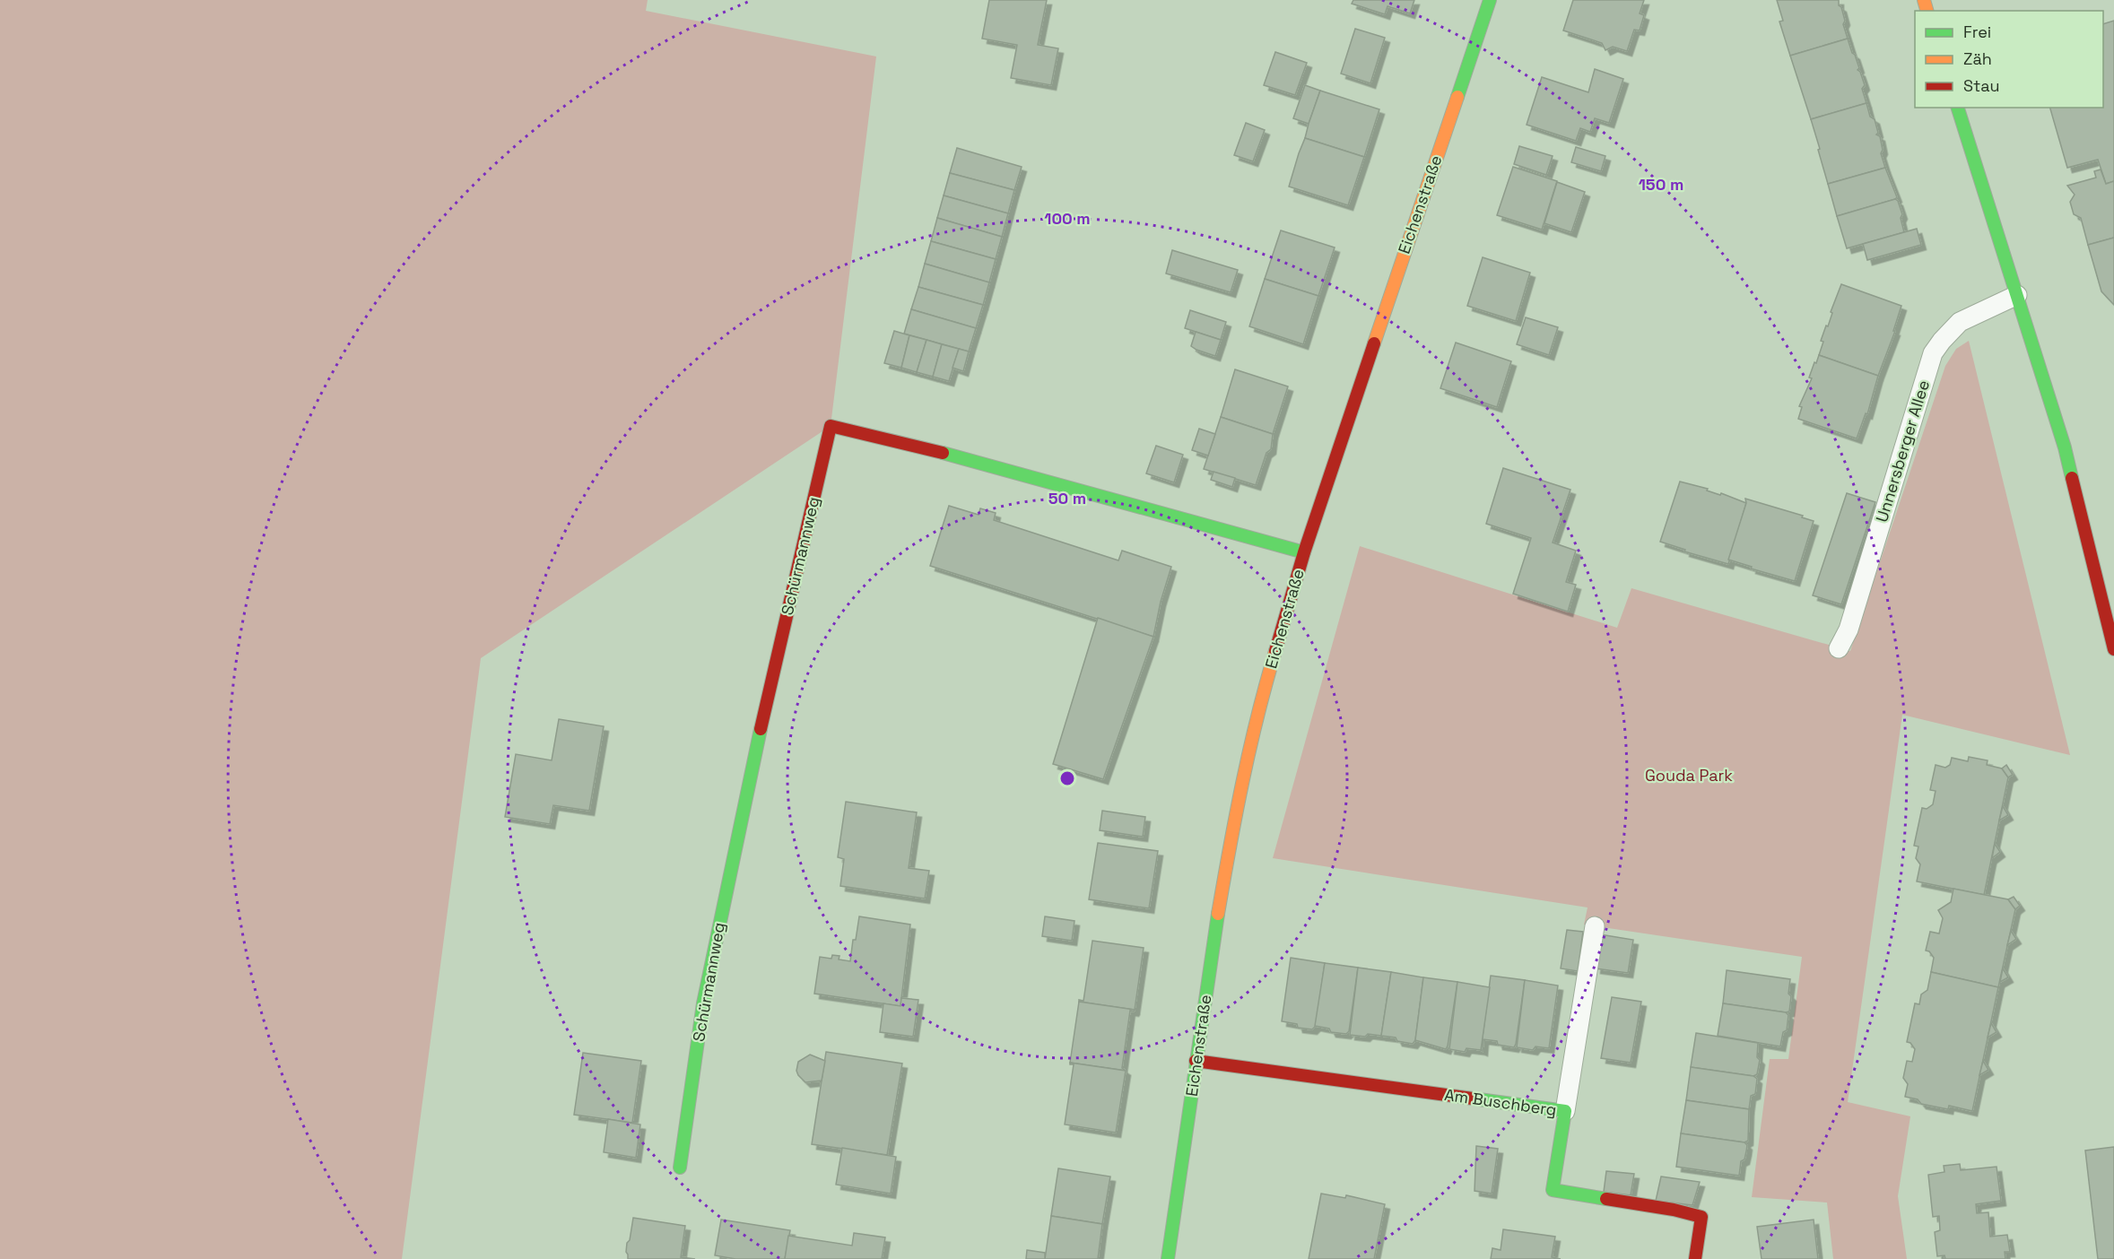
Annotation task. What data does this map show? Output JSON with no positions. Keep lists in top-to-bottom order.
{
  "streets": {
    "street": ["Eichenstraße", "Schürmannweg", "Am Buschberg"],
    "lane": ["Unnersberger Allee"]
  },
  "crossings": [
    ["Eichenstraße", "Schürmannweg"],
    ["Eichenstraße", "Am Buschberg"]
  ],
  "parks": ["Gouda Park"],
  "legend": ["Frei", "Zäh", "Stau"],
  "rings": ["150 m", "100 m", "50 m"]
}
